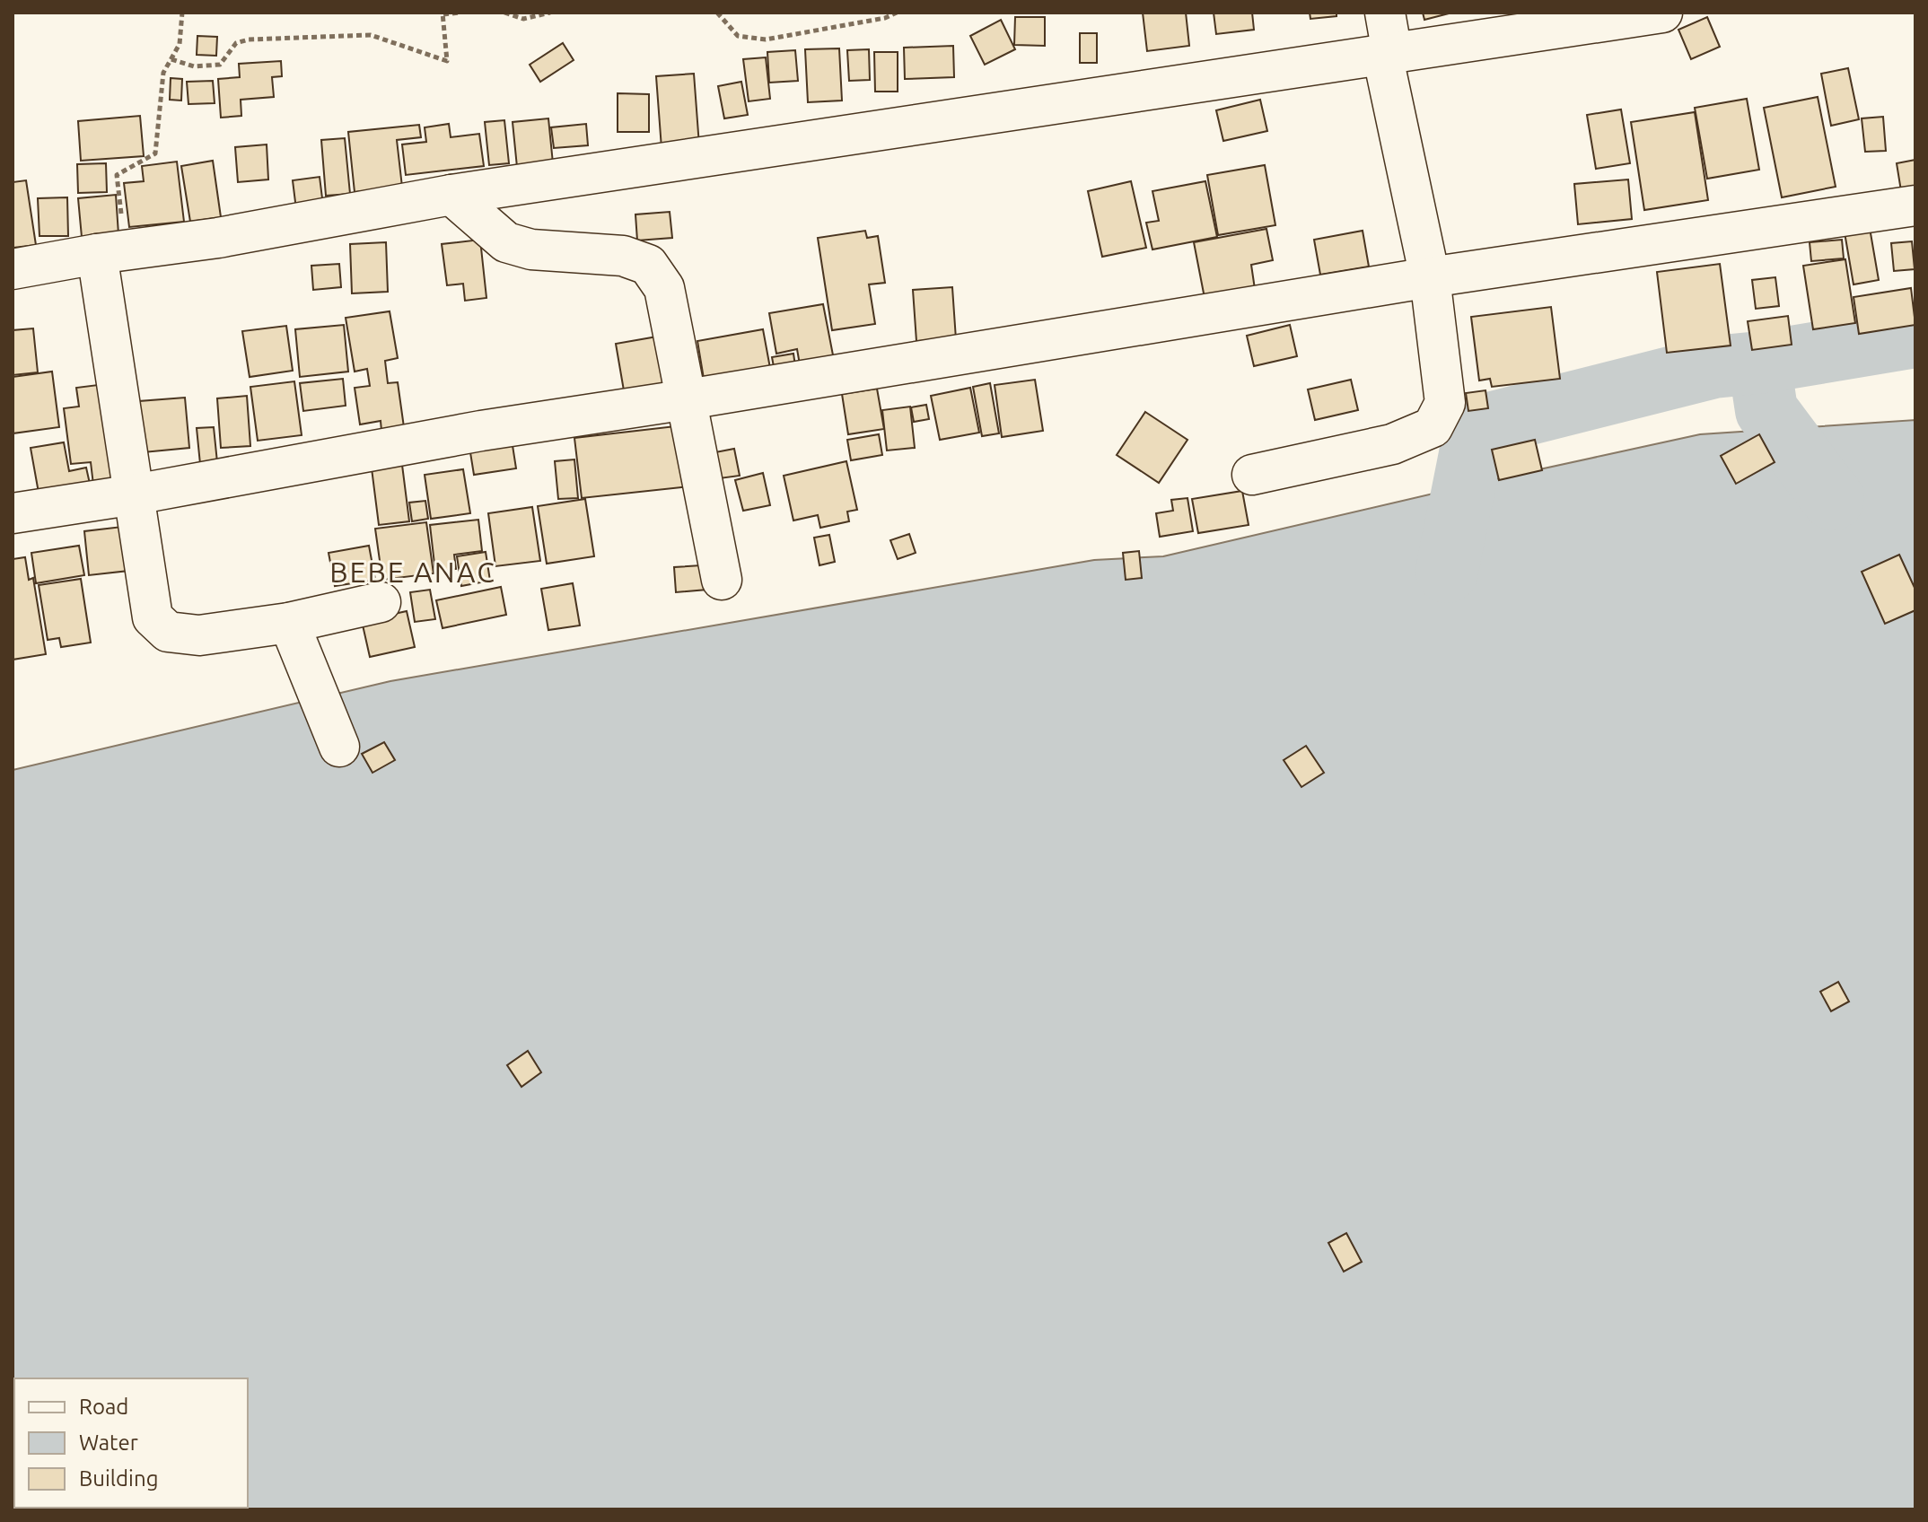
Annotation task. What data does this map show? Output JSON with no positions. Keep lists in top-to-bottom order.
{
  "districts": ["BEBE ANAC"],
  "legend": ["Road", "Water", "Building"]
}
